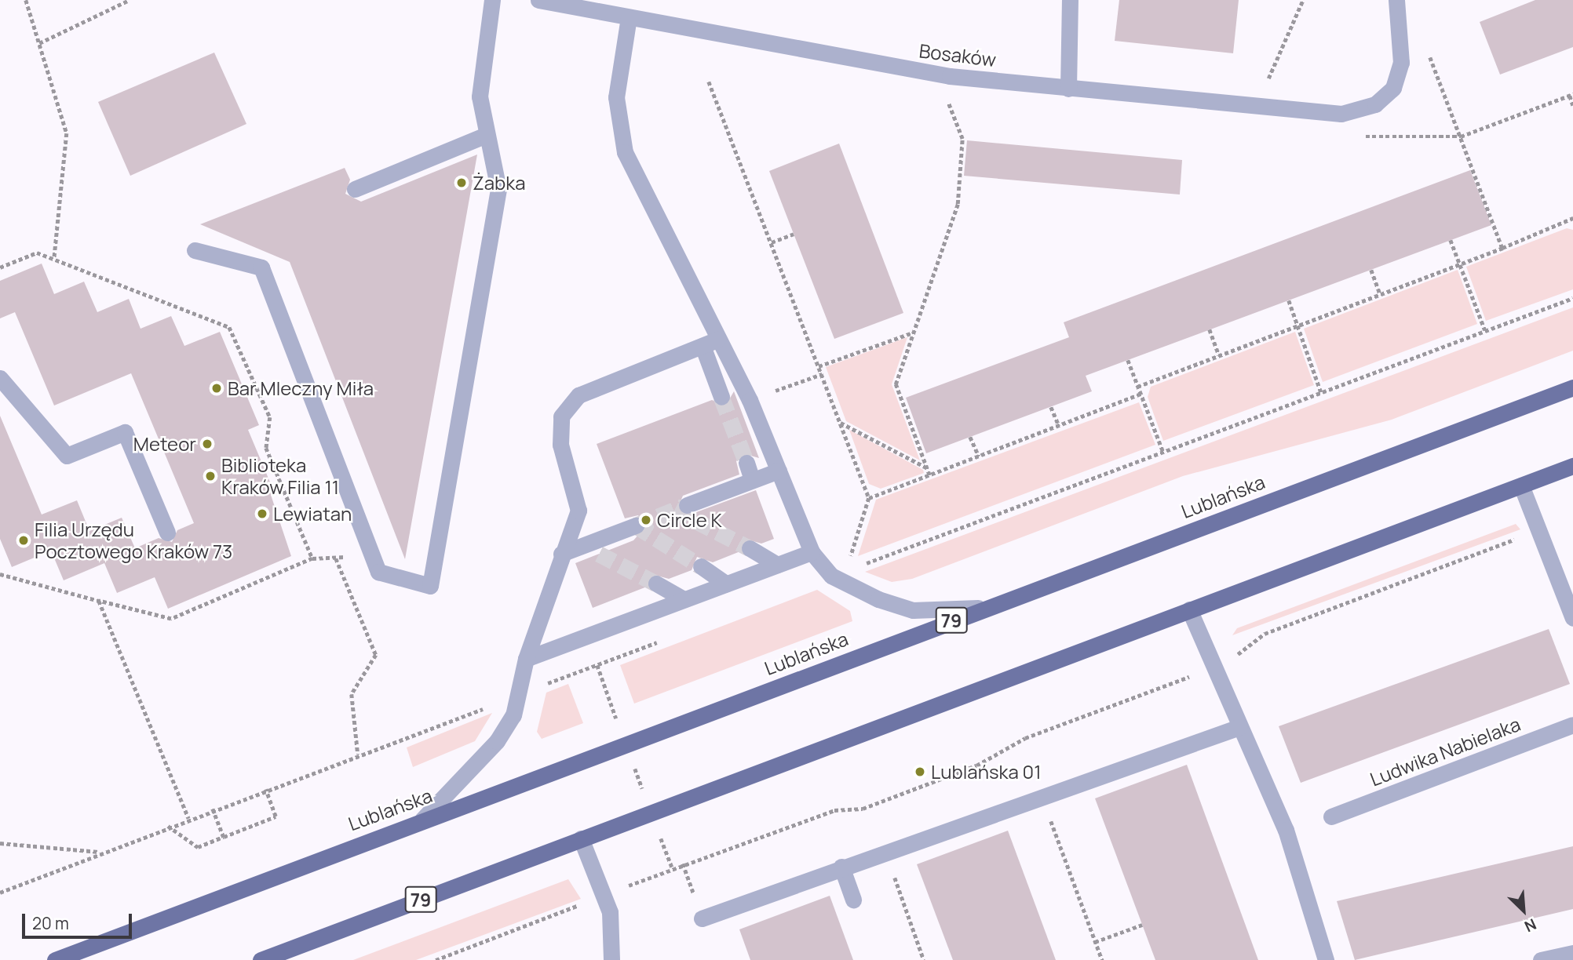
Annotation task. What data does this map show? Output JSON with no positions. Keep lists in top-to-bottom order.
{
  "streets": {
    "main road": ["Lublańska", "79"],
    "street": ["Bosaków", "Ludwika Nabielaka"]
  },
  "places": [
    "Żabka",
    "Bar Mleczny Miła",
    "Meteor",
    "Biblioteka Kraków Filia 11",
    "Lewiatan",
    "Circle K",
    "Filia Urzędu Pocztowego Kraków 73",
    "Lublańska 01"
  ],
  "scale_bar": "20 m",
  "north": "bottom right"
}
